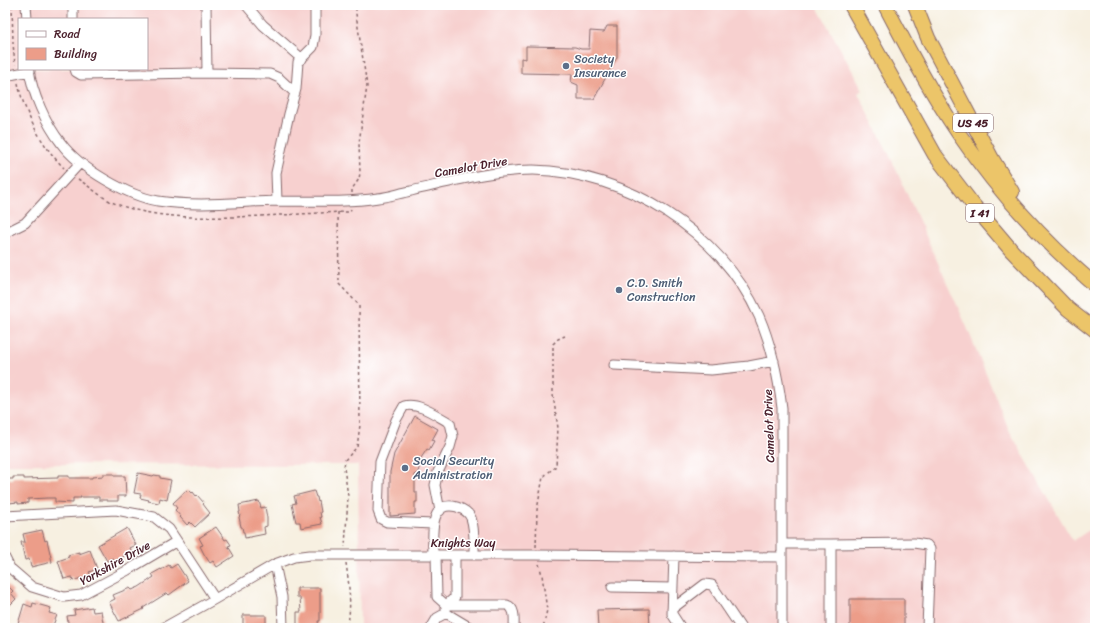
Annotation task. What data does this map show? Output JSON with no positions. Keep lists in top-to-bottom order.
{
  "streets": {
    "highway": ["US 45", "I 41"],
    "street": ["Camelot Drive", "Knights Way", "Yorkshire Drive"]
  },
  "crossings": [
    ["US 45", "I 41"],
    ["Camelot Drive", "Knights Way"]
  ],
  "places": ["Society Insurance", "C.D. Smith Construction", "Social Security Administration"],
  "legend": ["Road", "Building"]
}
